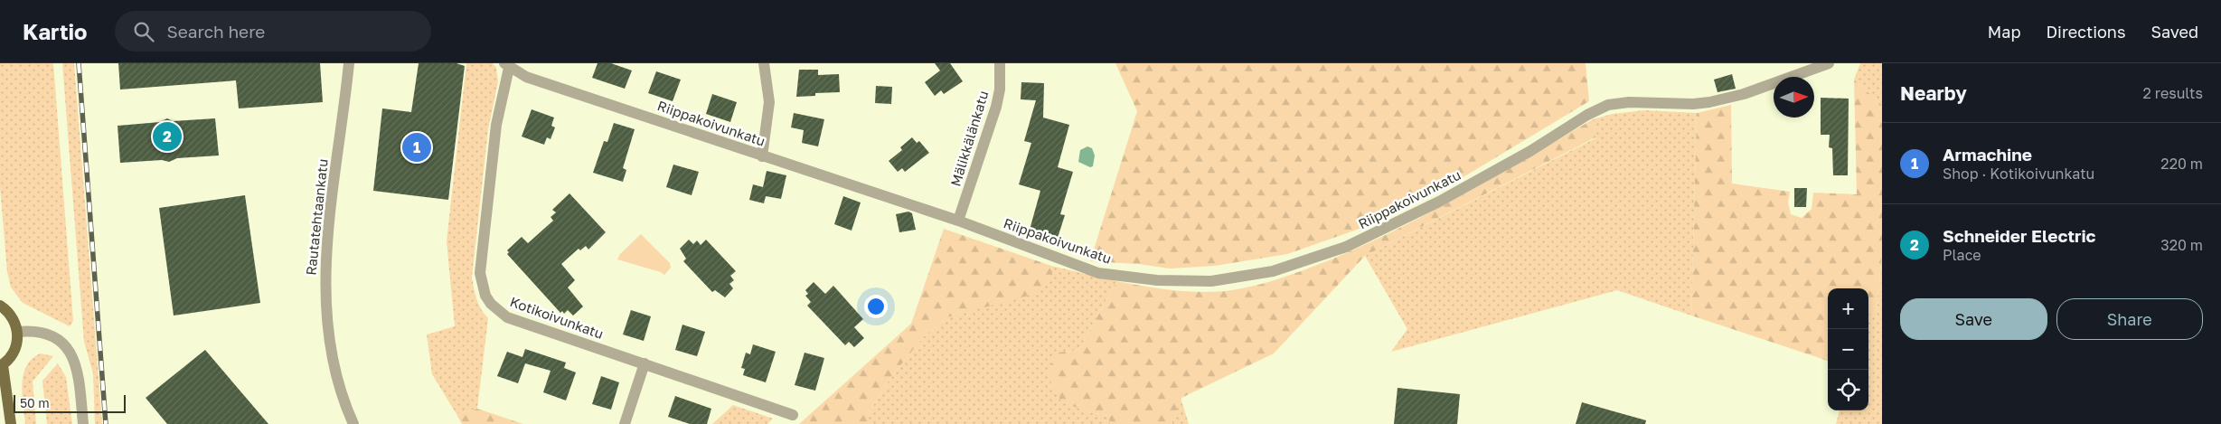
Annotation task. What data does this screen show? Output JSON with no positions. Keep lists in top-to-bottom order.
{
  "streets": {
    "street": [
      "Riippakoivunkatu",
      "Mälikkälänkatu",
      "Rautatehtaankatu",
      "Kotikoivunkatu"
    ]
  },
  "crossings": [
    ["Riippakoivunkatu", "Mälikkälänkatu"],
    ["Riippakoivunkatu", "Kotikoivunkatu"]
  ],
  "scale_bar": "50 m",
  "north": "right",
  "page": {
    "header": "Kartio",
    "search": "Search here",
    "nav": ["Map", "Directions", "Saved"],
    "heading": ["Nearby", "2 results"],
    "pins": ["2", "1"],
    "list": [
      {
        "mark": "1",
        "name": "Armachine",
        "note": "Shop · Kotikoivunkatu",
        "value": "220 m"
      },
      {
        "mark": "2",
        "name": "Schneider Electric",
        "note": "Place",
        "value": "320 m"
      }
    ],
    "buttons": ["Save", "Share"],
    "map_buttons": ["+", "−"],
    "scale": "50 m"
  }
}
